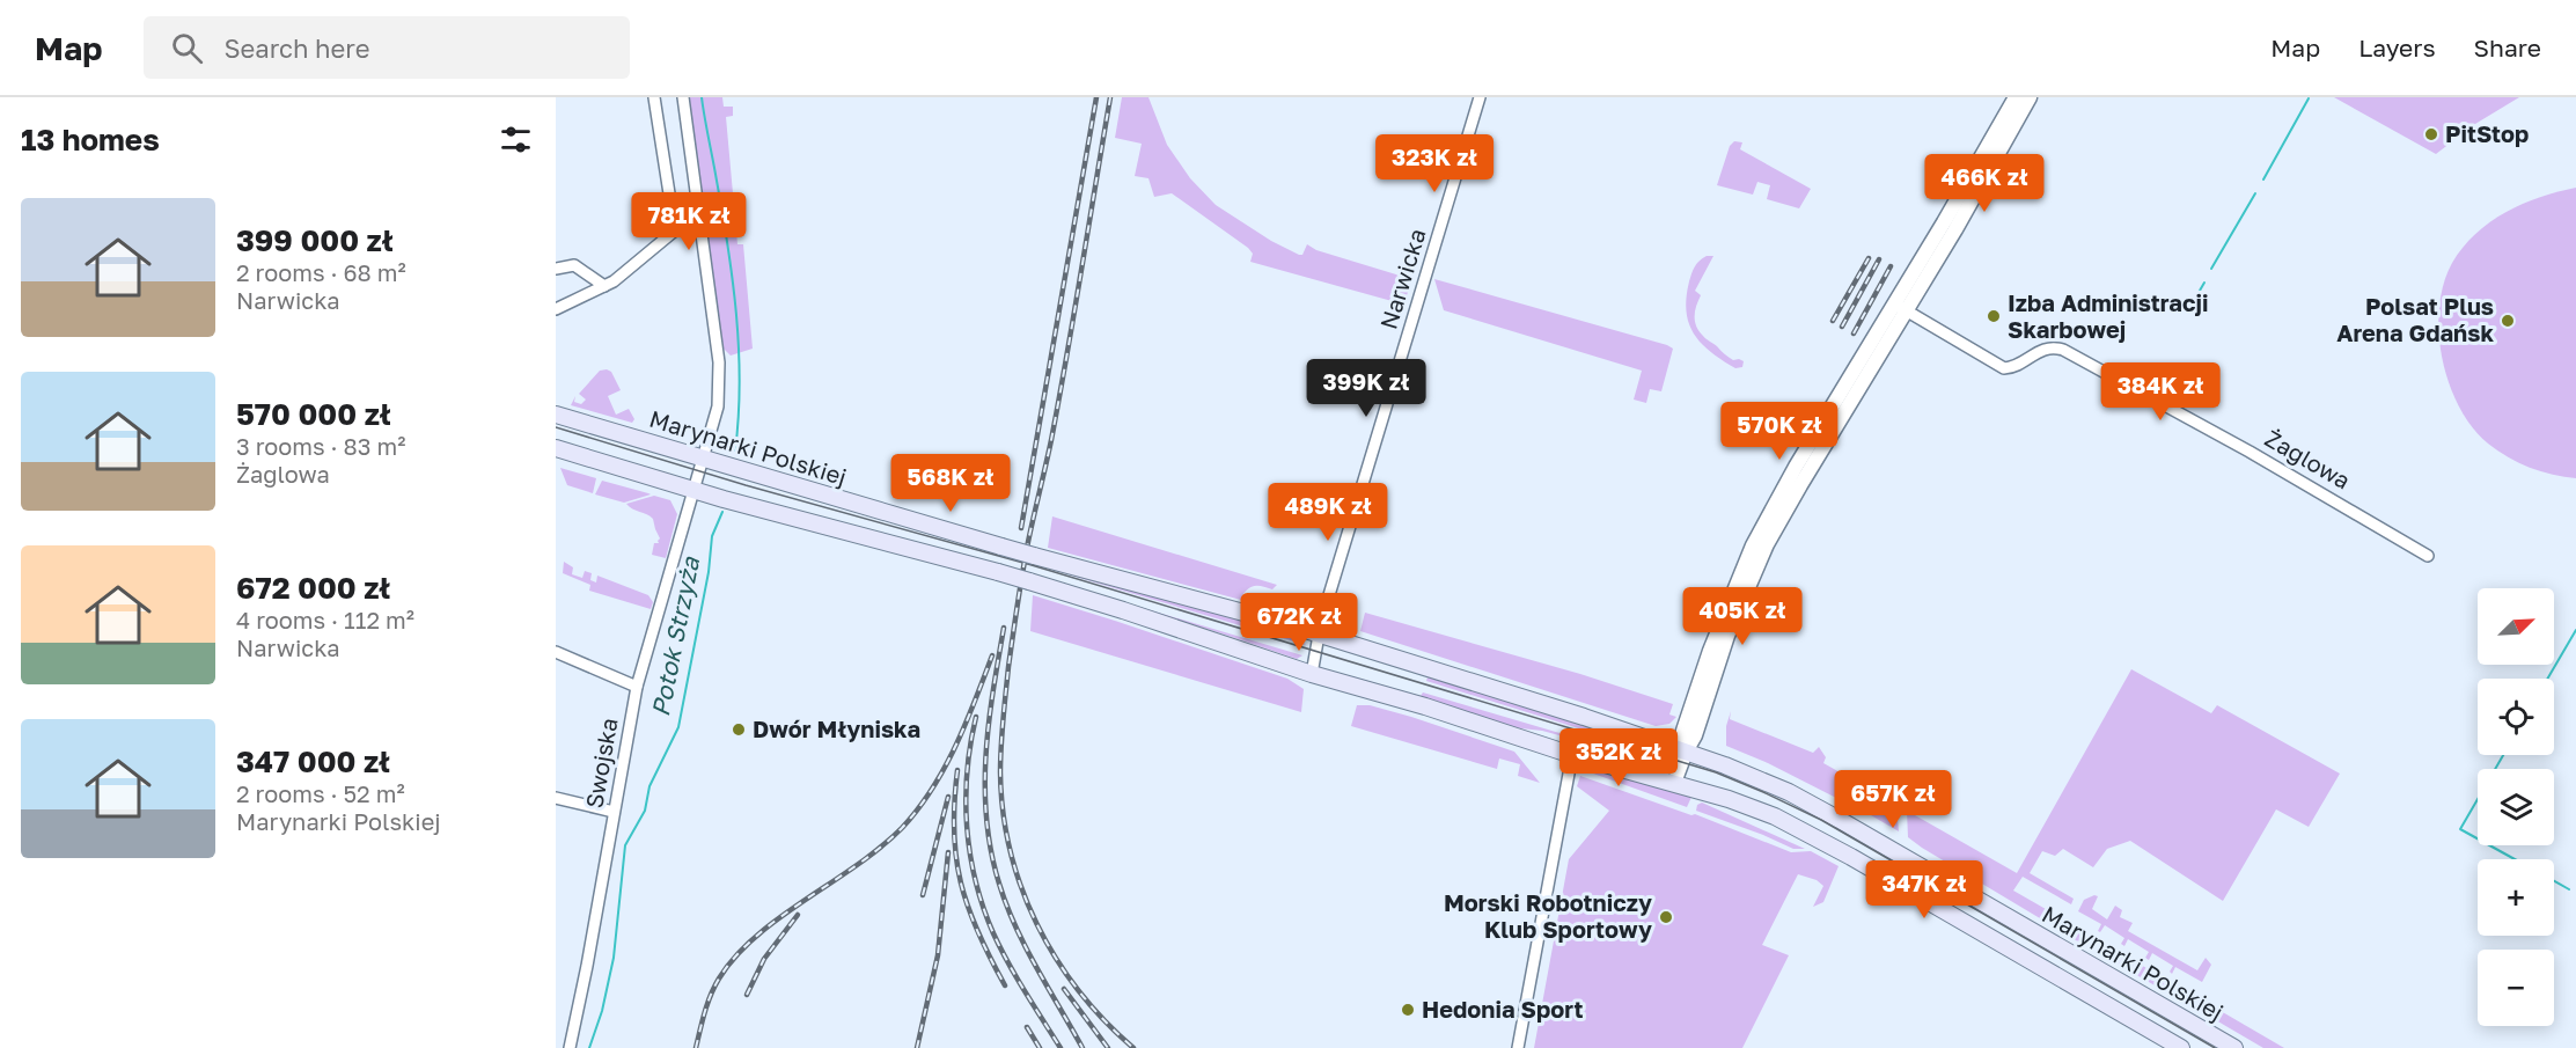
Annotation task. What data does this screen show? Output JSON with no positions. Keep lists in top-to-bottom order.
{
  "streets": {
    "main road": ["Marynarki Polskiej"],
    "street": ["Narwicka", "Żaglowa", "Swojska"]
  },
  "crossings": [
    ["Narwicka", "Marynarki Polskiej"],
    ["Marynarki Polskiej", "Swojska"]
  ],
  "water": ["Potok Strzyża"],
  "places": [
    "PitStop",
    "Izba Administracji Skarbowej",
    "Polsat Plus Arena Gdańsk",
    "Dwór Młyniska",
    "Morski Robotniczy Klub Sportowy",
    "Hedonia Sport"
  ],
  "north": "top right",
  "page": {
    "header": "Map",
    "search": "Search here",
    "nav": ["Map", "Layers", "Share"],
    "heading": "13 homes",
    "price": [
      "323K zł",
      "466K zł",
      "781K zł",
      "399K zł",
      "384K zł",
      "570K zł",
      "568K zł",
      "489K zł",
      "405K zł",
      "672K zł",
      "352K zł",
      "657K zł",
      "347K zł"
    ],
    "list": [
      {
        "name": "399 000 zł",
        "note": "2 rooms · 68 m² · Narwicka"
      },
      {
        "name": "570 000 zł",
        "note": "3 rooms · 83 m² · Żaglowa"
      },
      {
        "name": "672 000 zł",
        "note": "4 rooms · 112 m² · Narwicka"
      },
      {
        "name": "347 000 zł",
        "note": "2 rooms · 52 m² · Marynarki Polskiej"
      }
    ],
    "map_buttons": ["+", "−"]
  }
}
